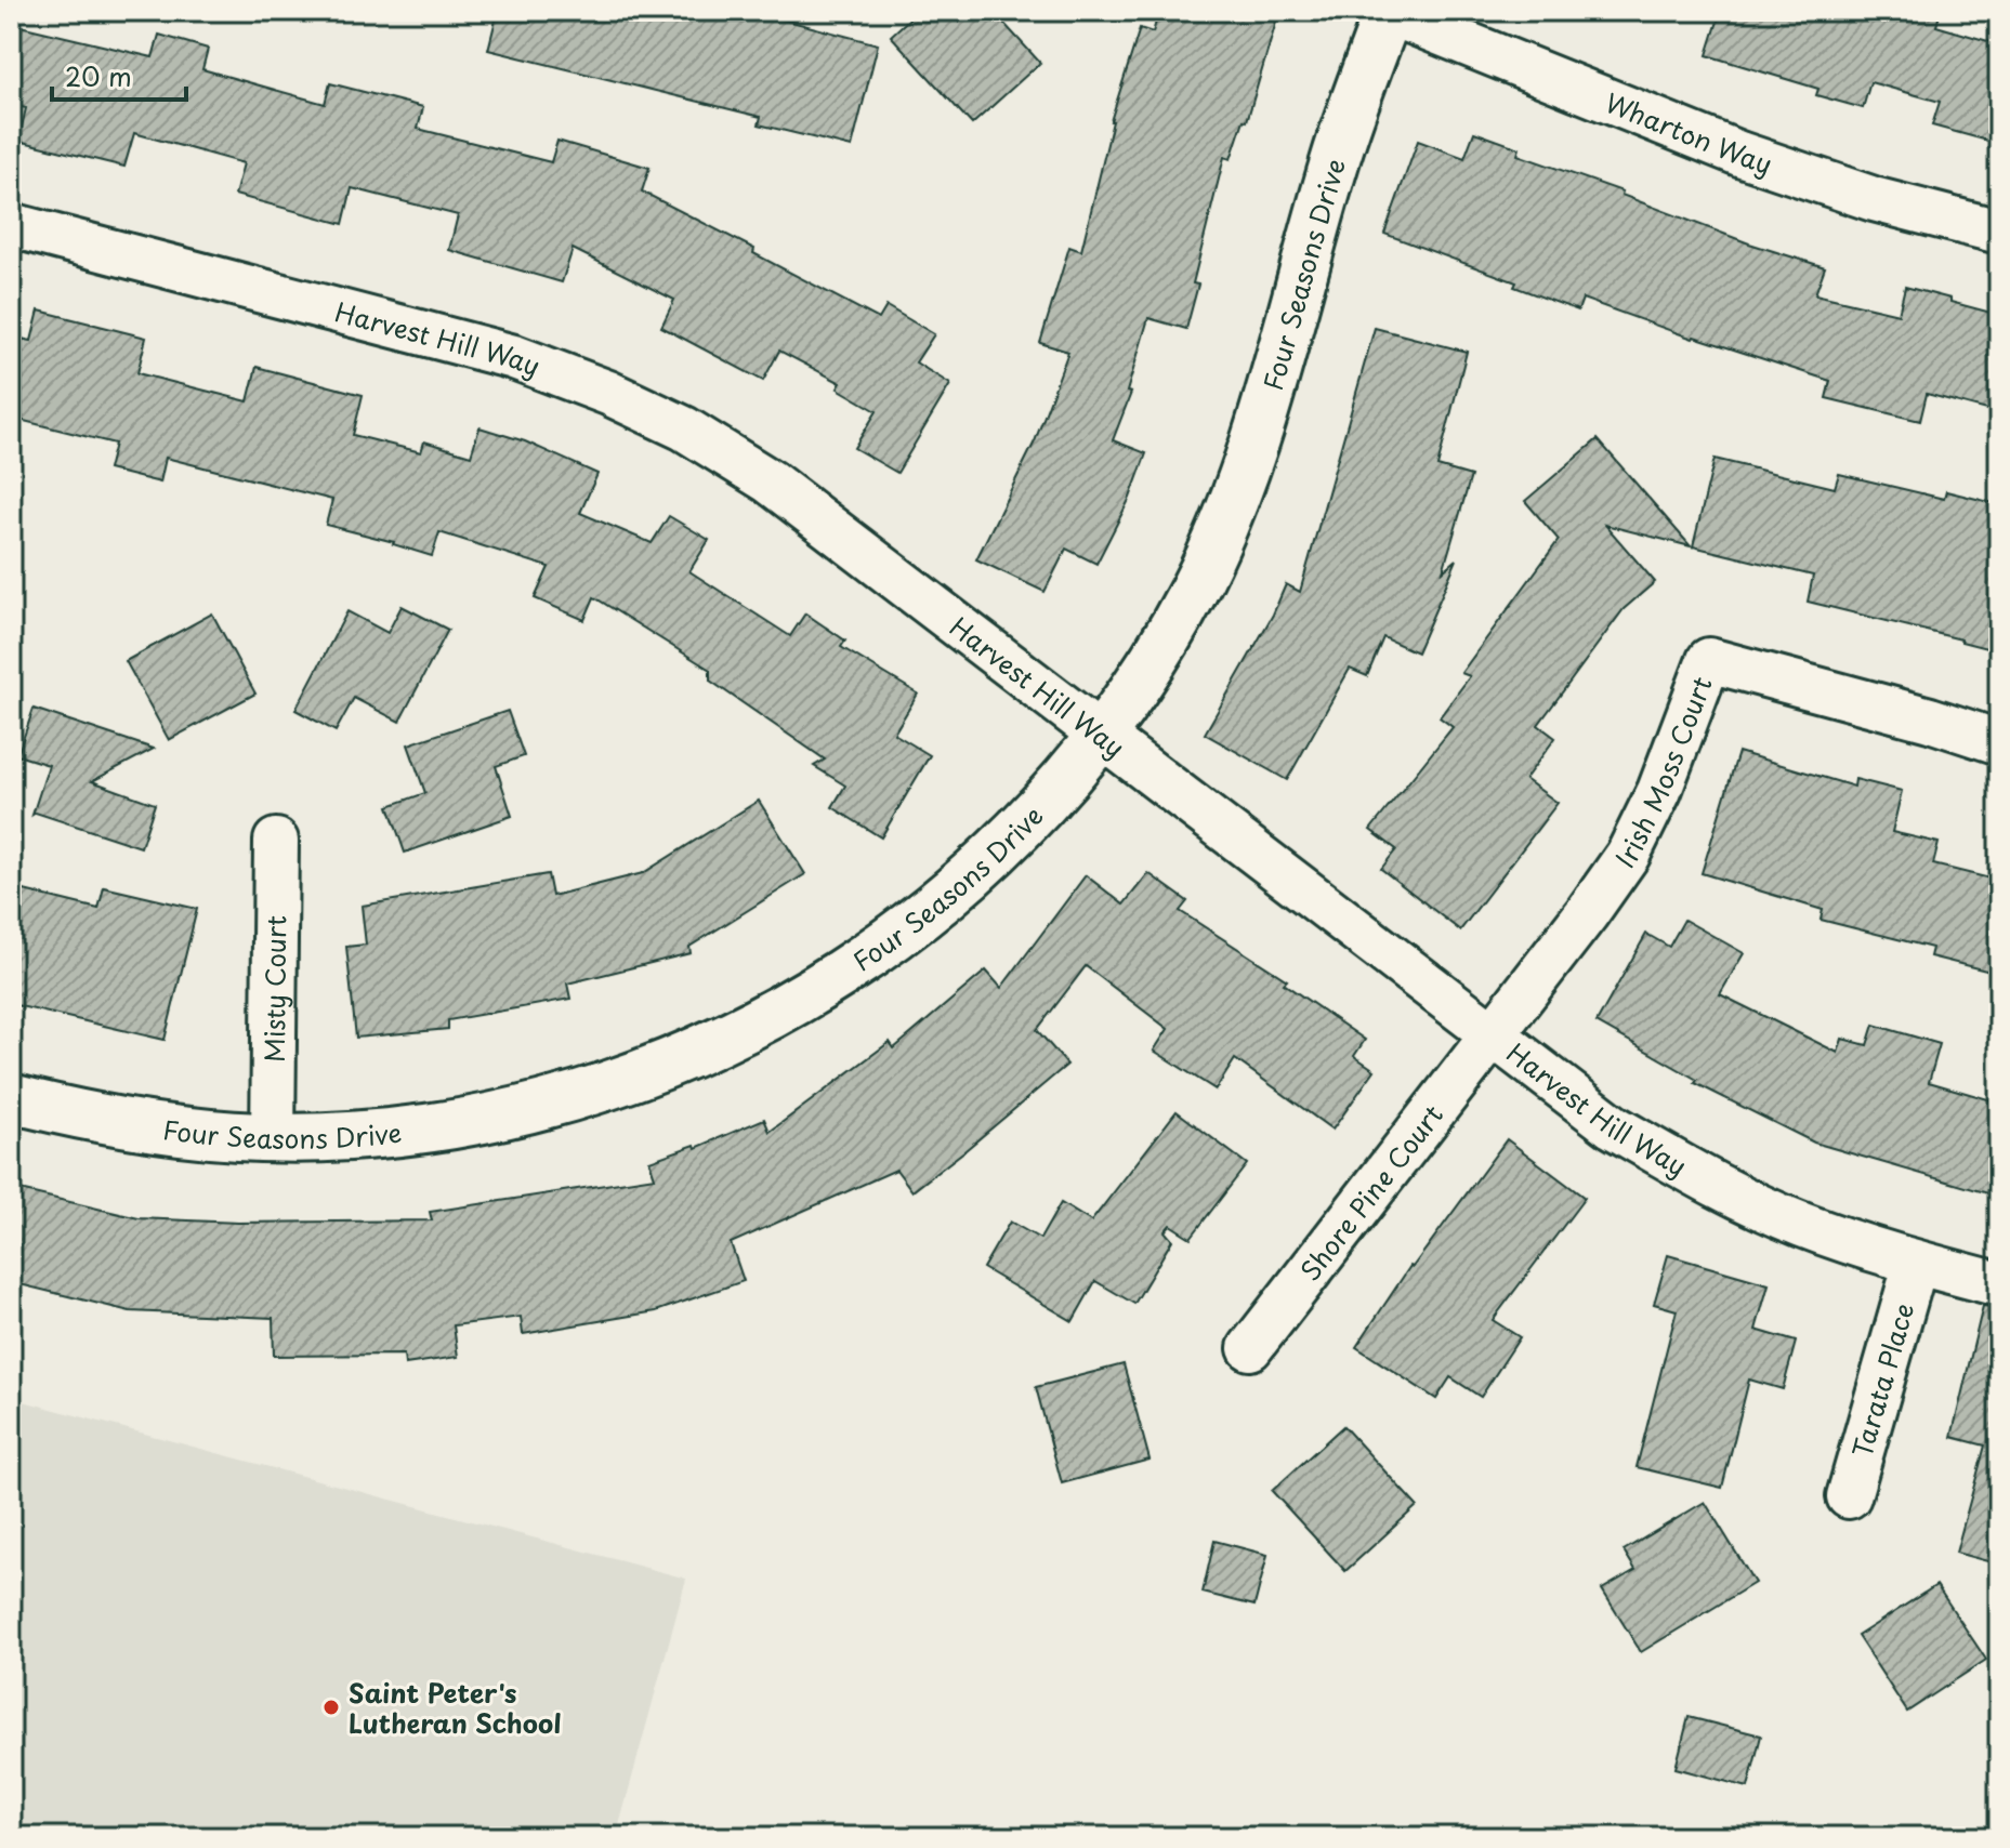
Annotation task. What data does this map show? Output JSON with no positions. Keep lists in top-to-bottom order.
{
  "streets": {
    "street": [
      "Wharton Way",
      "Four Seasons Drive",
      "Harvest Hill Way",
      "Irish Moss Court",
      "Misty Court",
      "Shore Pine Court",
      "Tarata Place"
    ]
  },
  "crossings": [
    ["Wharton Way", "Four Seasons Drive"],
    ["Four Seasons Drive", "Harvest Hill Way"],
    ["Four Seasons Drive", "Misty Court"],
    ["Harvest Hill Way", "Irish Moss Court"],
    ["Harvest Hill Way", "Shore Pine Court"],
    ["Harvest Hill Way", "Tarata Place"],
    ["Irish Moss Court", "Shore Pine Court"]
  ],
  "places": ["Saint Peter's Lutheran School"],
  "scale_bar": "20 m"
}
